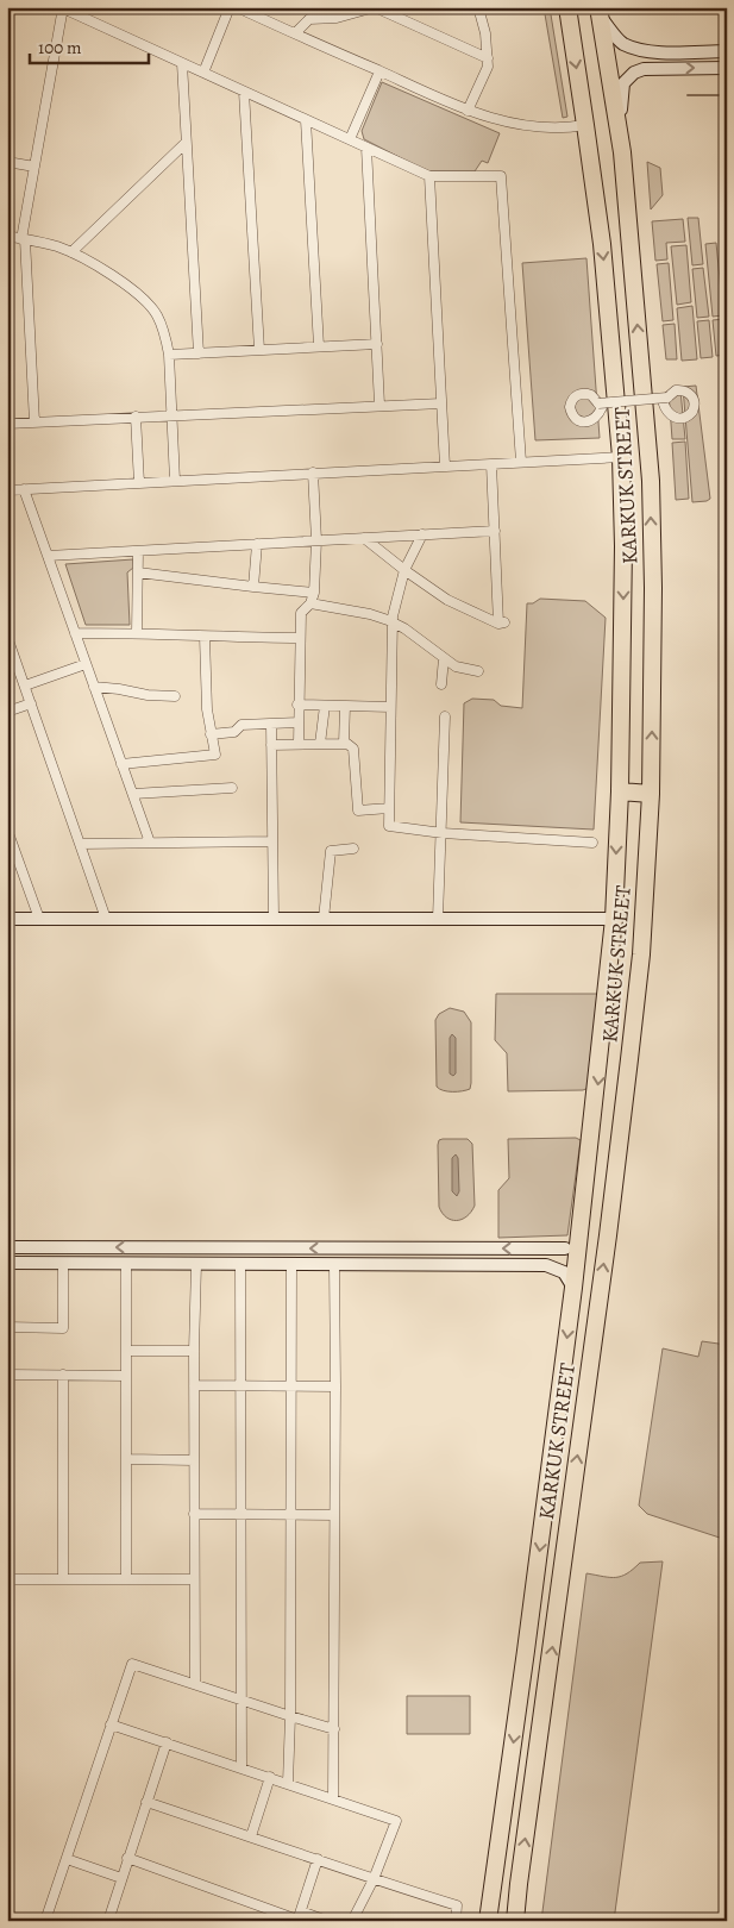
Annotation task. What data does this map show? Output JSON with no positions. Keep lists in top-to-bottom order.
{
  "streets": {
    "highway": ["KARKUK STREET"]
  },
  "scale_bar": "100 m"
}
